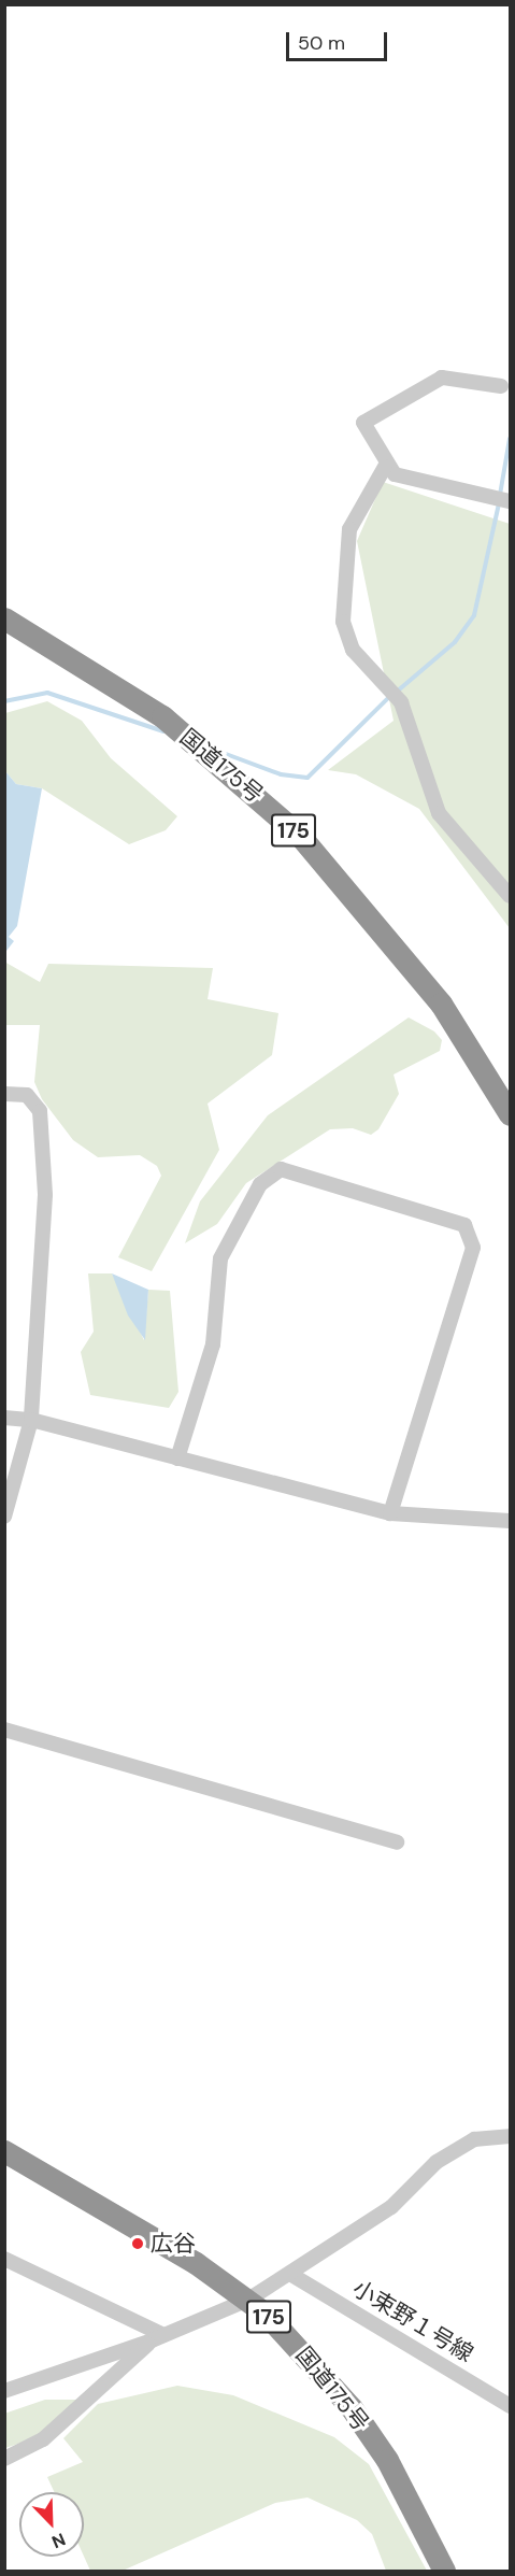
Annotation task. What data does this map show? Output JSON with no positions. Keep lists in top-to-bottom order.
{
  "streets": {
    "highway": ["国道175号", "175"],
    "street": ["小束野１号線"]
  },
  "places": ["広谷"],
  "scale_bar": "50 m",
  "north": "bottom right"
}
